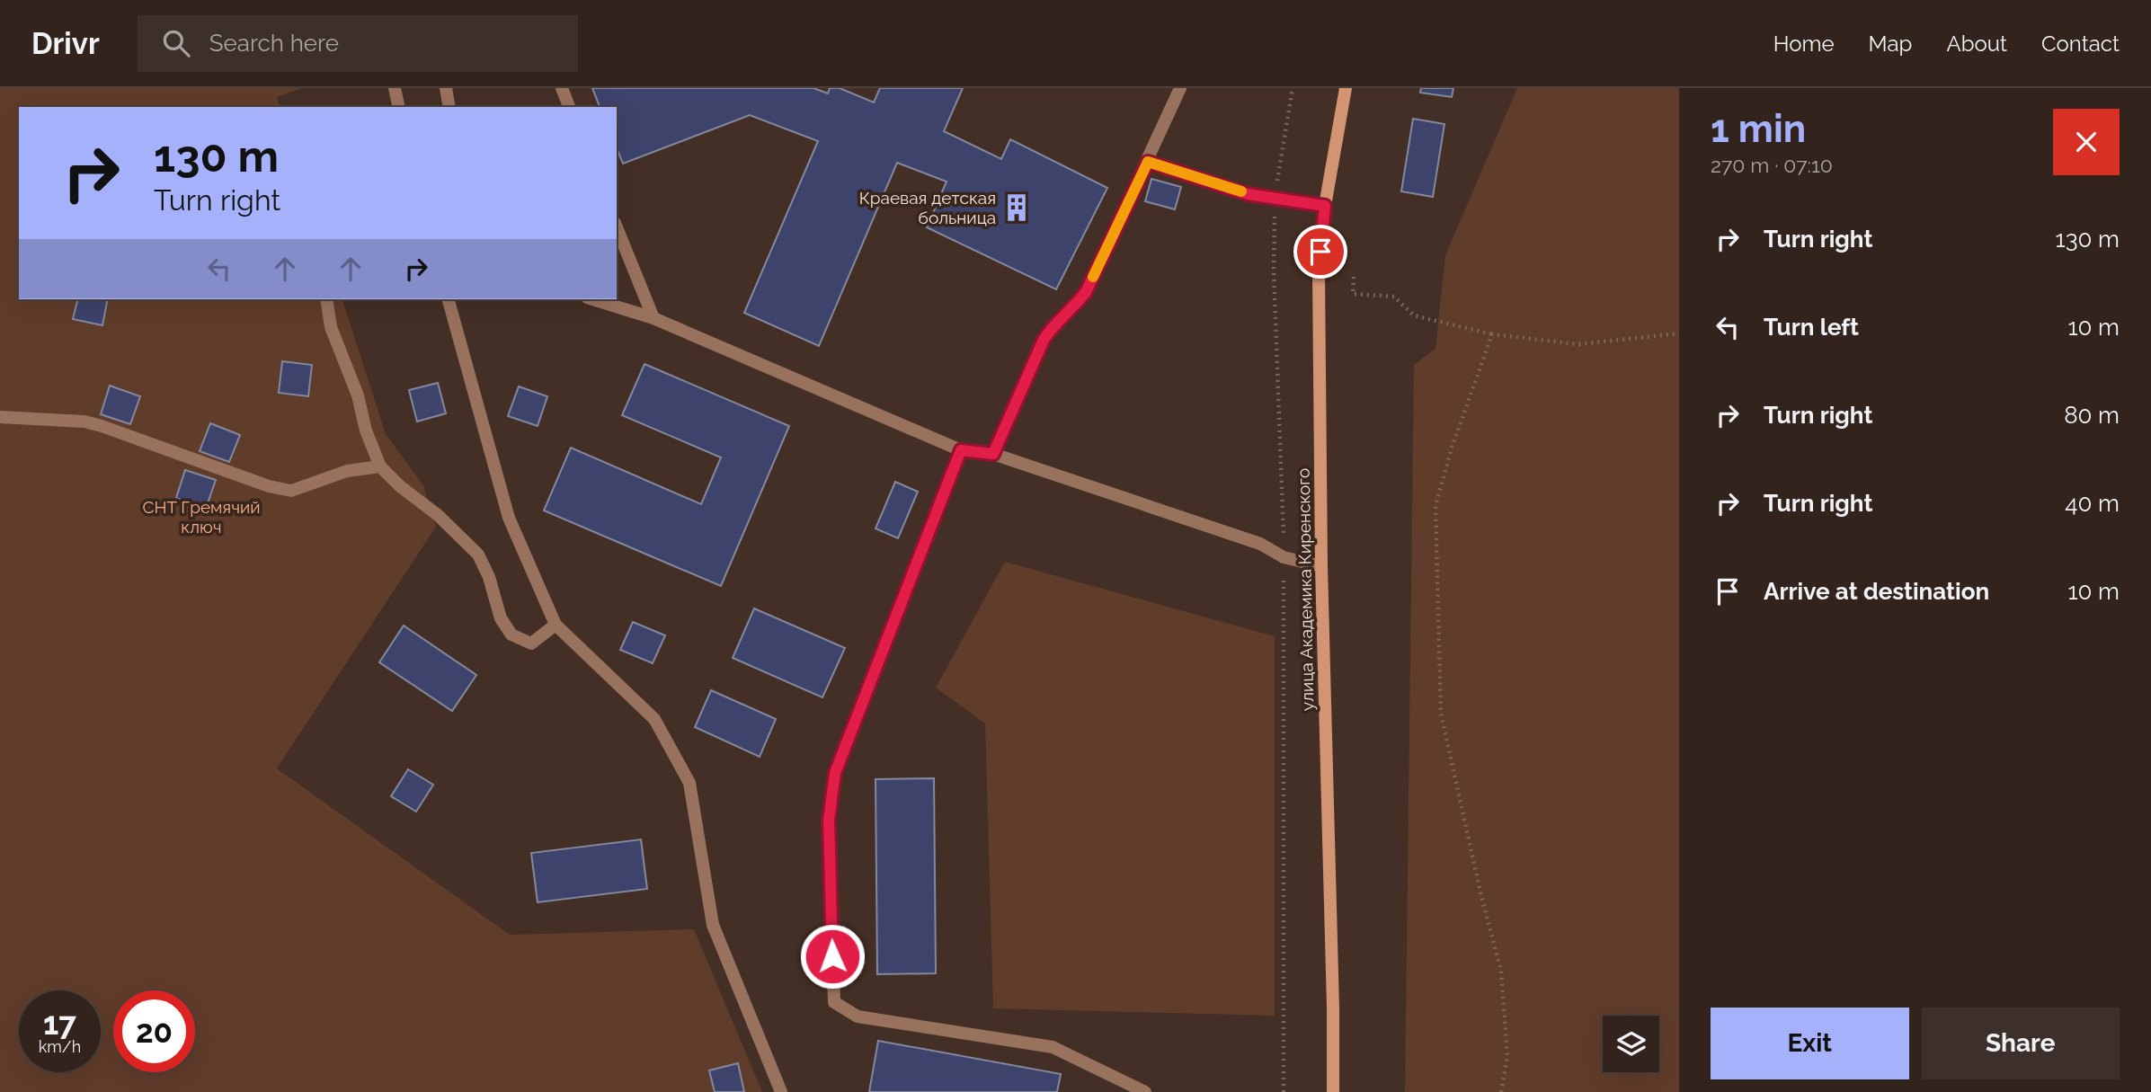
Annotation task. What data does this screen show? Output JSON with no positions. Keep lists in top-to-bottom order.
{
  "streets": {
    "main road": ["улица Академика Киренского"]
  },
  "parks": ["СНТ Гремячий ключ"],
  "places": {
    "building": ["Краевая детская больница"]
  },
  "page": {
    "header": "Drivr",
    "search": "Search here",
    "nav": [
      "Home",
      "Map",
      "About",
      "Contact"
    ],
    "heading": ["1 min", "270 m · 07:10"],
    "turn": ["130 m", "Turn right"],
    "list": [
      {
        "name": "Turn right",
        "value": "130 m"
      },
      {
        "name": "Turn left",
        "value": "10 m"
      },
      {
        "name": "Turn right",
        "value": "80 m"
      },
      {
        "name": "Turn right",
        "value": "40 m"
      },
      {
        "name": "Arrive at destination",
        "value": "10 m"
      }
    ],
    "speed": "17 km/h",
    "limit": "20",
    "buttons": ["Exit", "Share"]
  }
}
